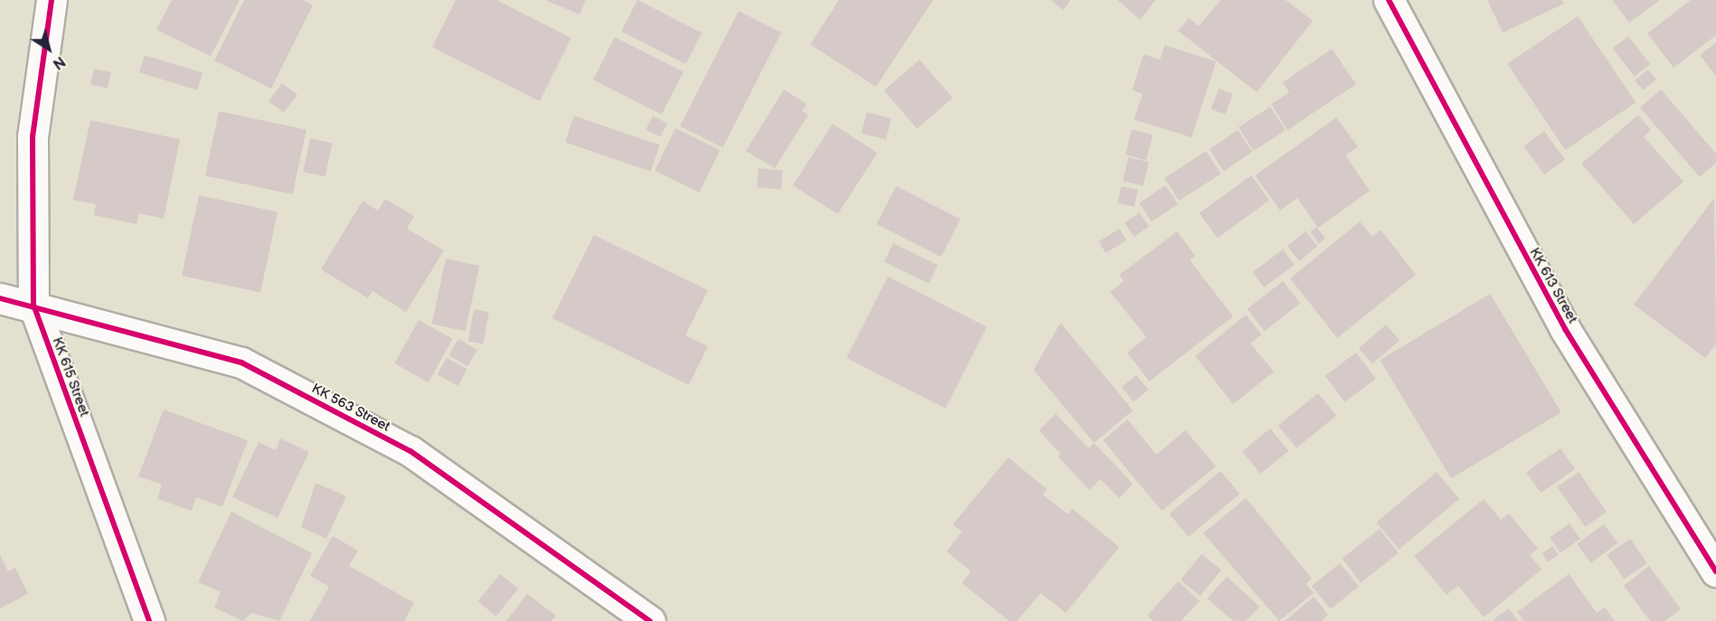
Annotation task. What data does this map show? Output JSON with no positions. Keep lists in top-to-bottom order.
{
  "streets": {
    "street": ["KK 613 Street", "KK 615 Street", "KK 563 Street"]
  },
  "crossings": [
    ["KK 615 Street", "KK 563 Street"]
  ],
  "north": "bottom right"
}
